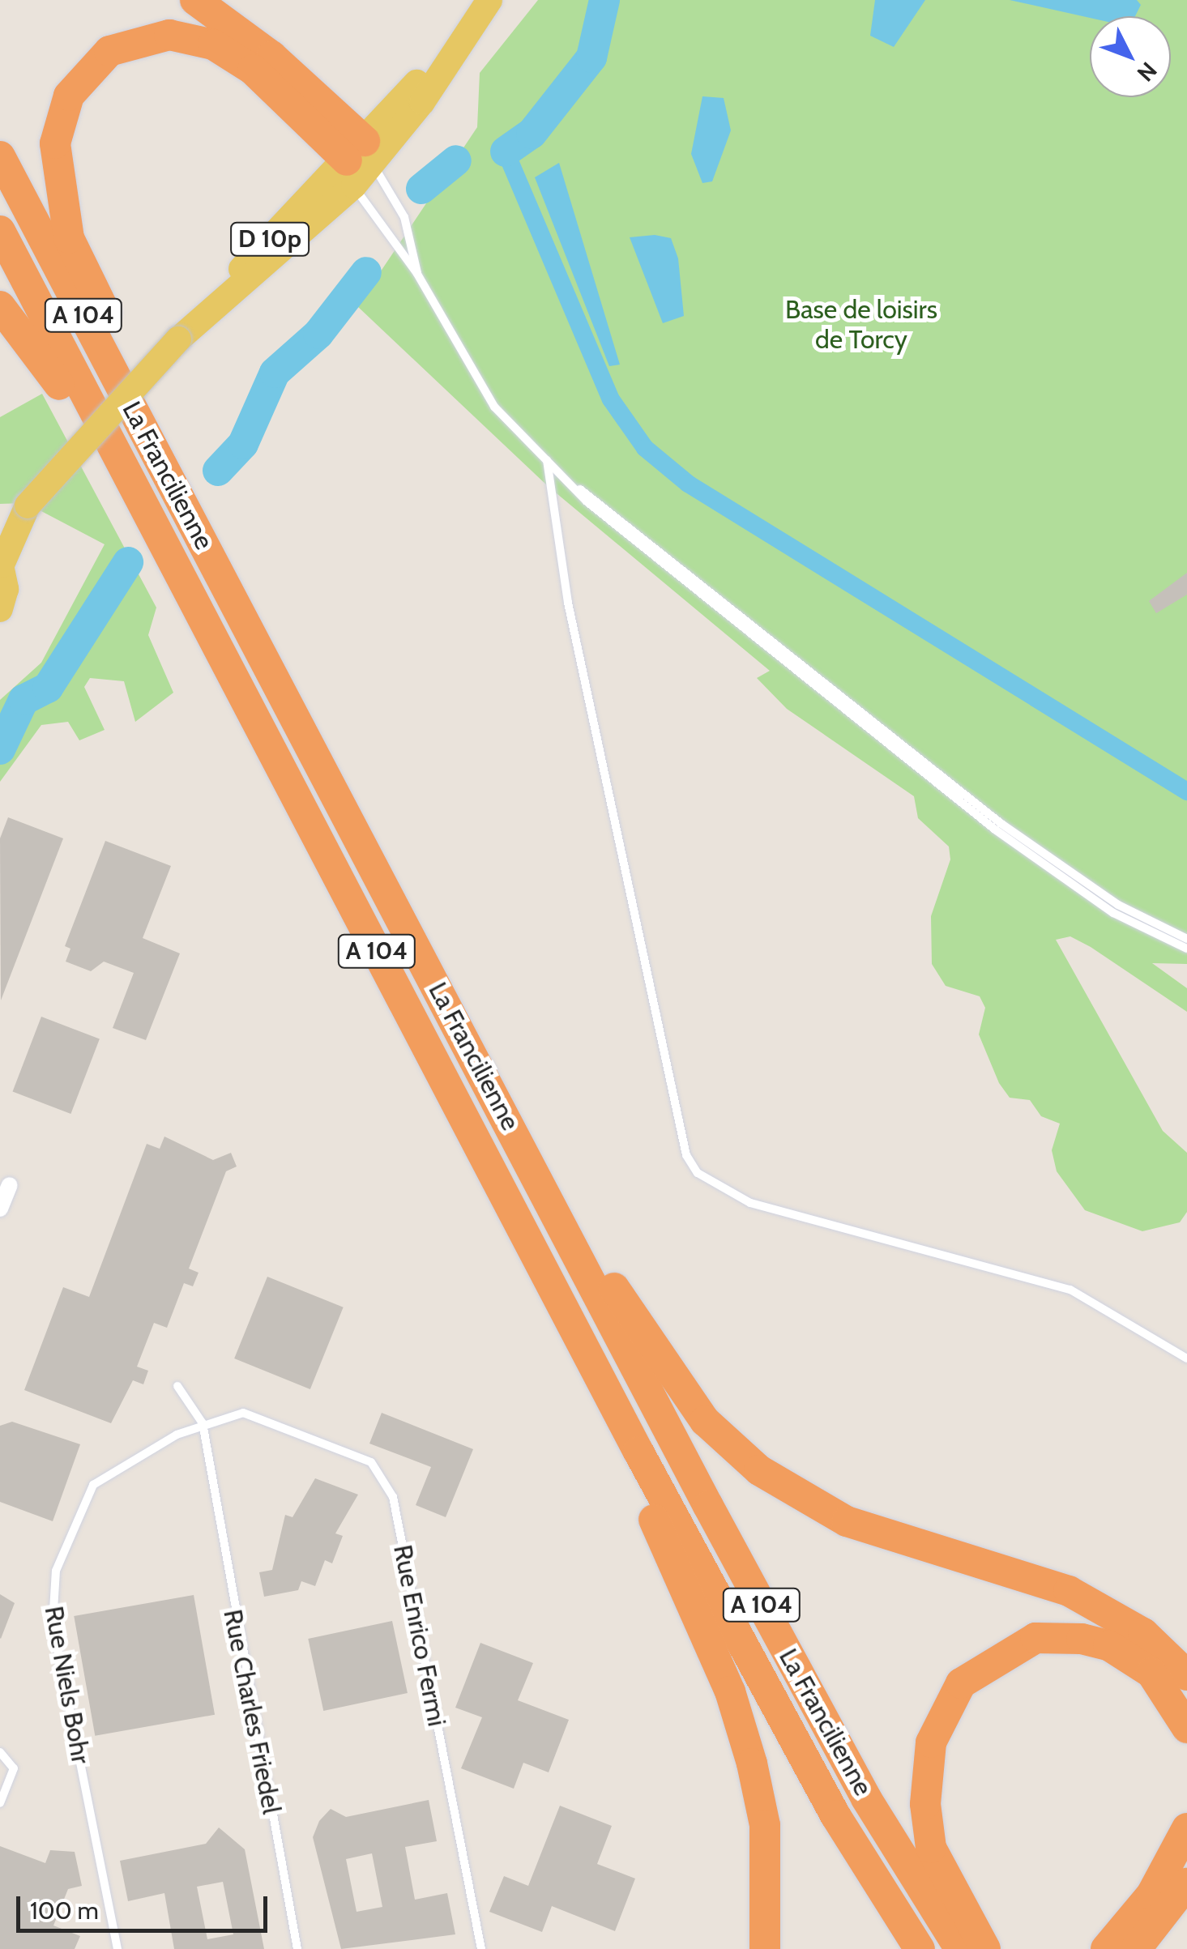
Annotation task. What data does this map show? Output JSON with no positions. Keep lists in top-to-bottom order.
{
  "streets": {
    "highway": ["A 104", "La Francilienne"],
    "main road": ["D 10p"],
    "lane": ["Rue Enrico Fermi", "Rue Niels Bohr", "Rue Charles Friedel"]
  },
  "crossings": [
    ["Rue Enrico Fermi", "Rue Niels Bohr"],
    ["Rue Niels Bohr", "Rue Charles Friedel"]
  ],
  "parks": ["Base de loisirs de Torcy"],
  "scale_bar": "100 m",
  "north": "bottom right"
}
